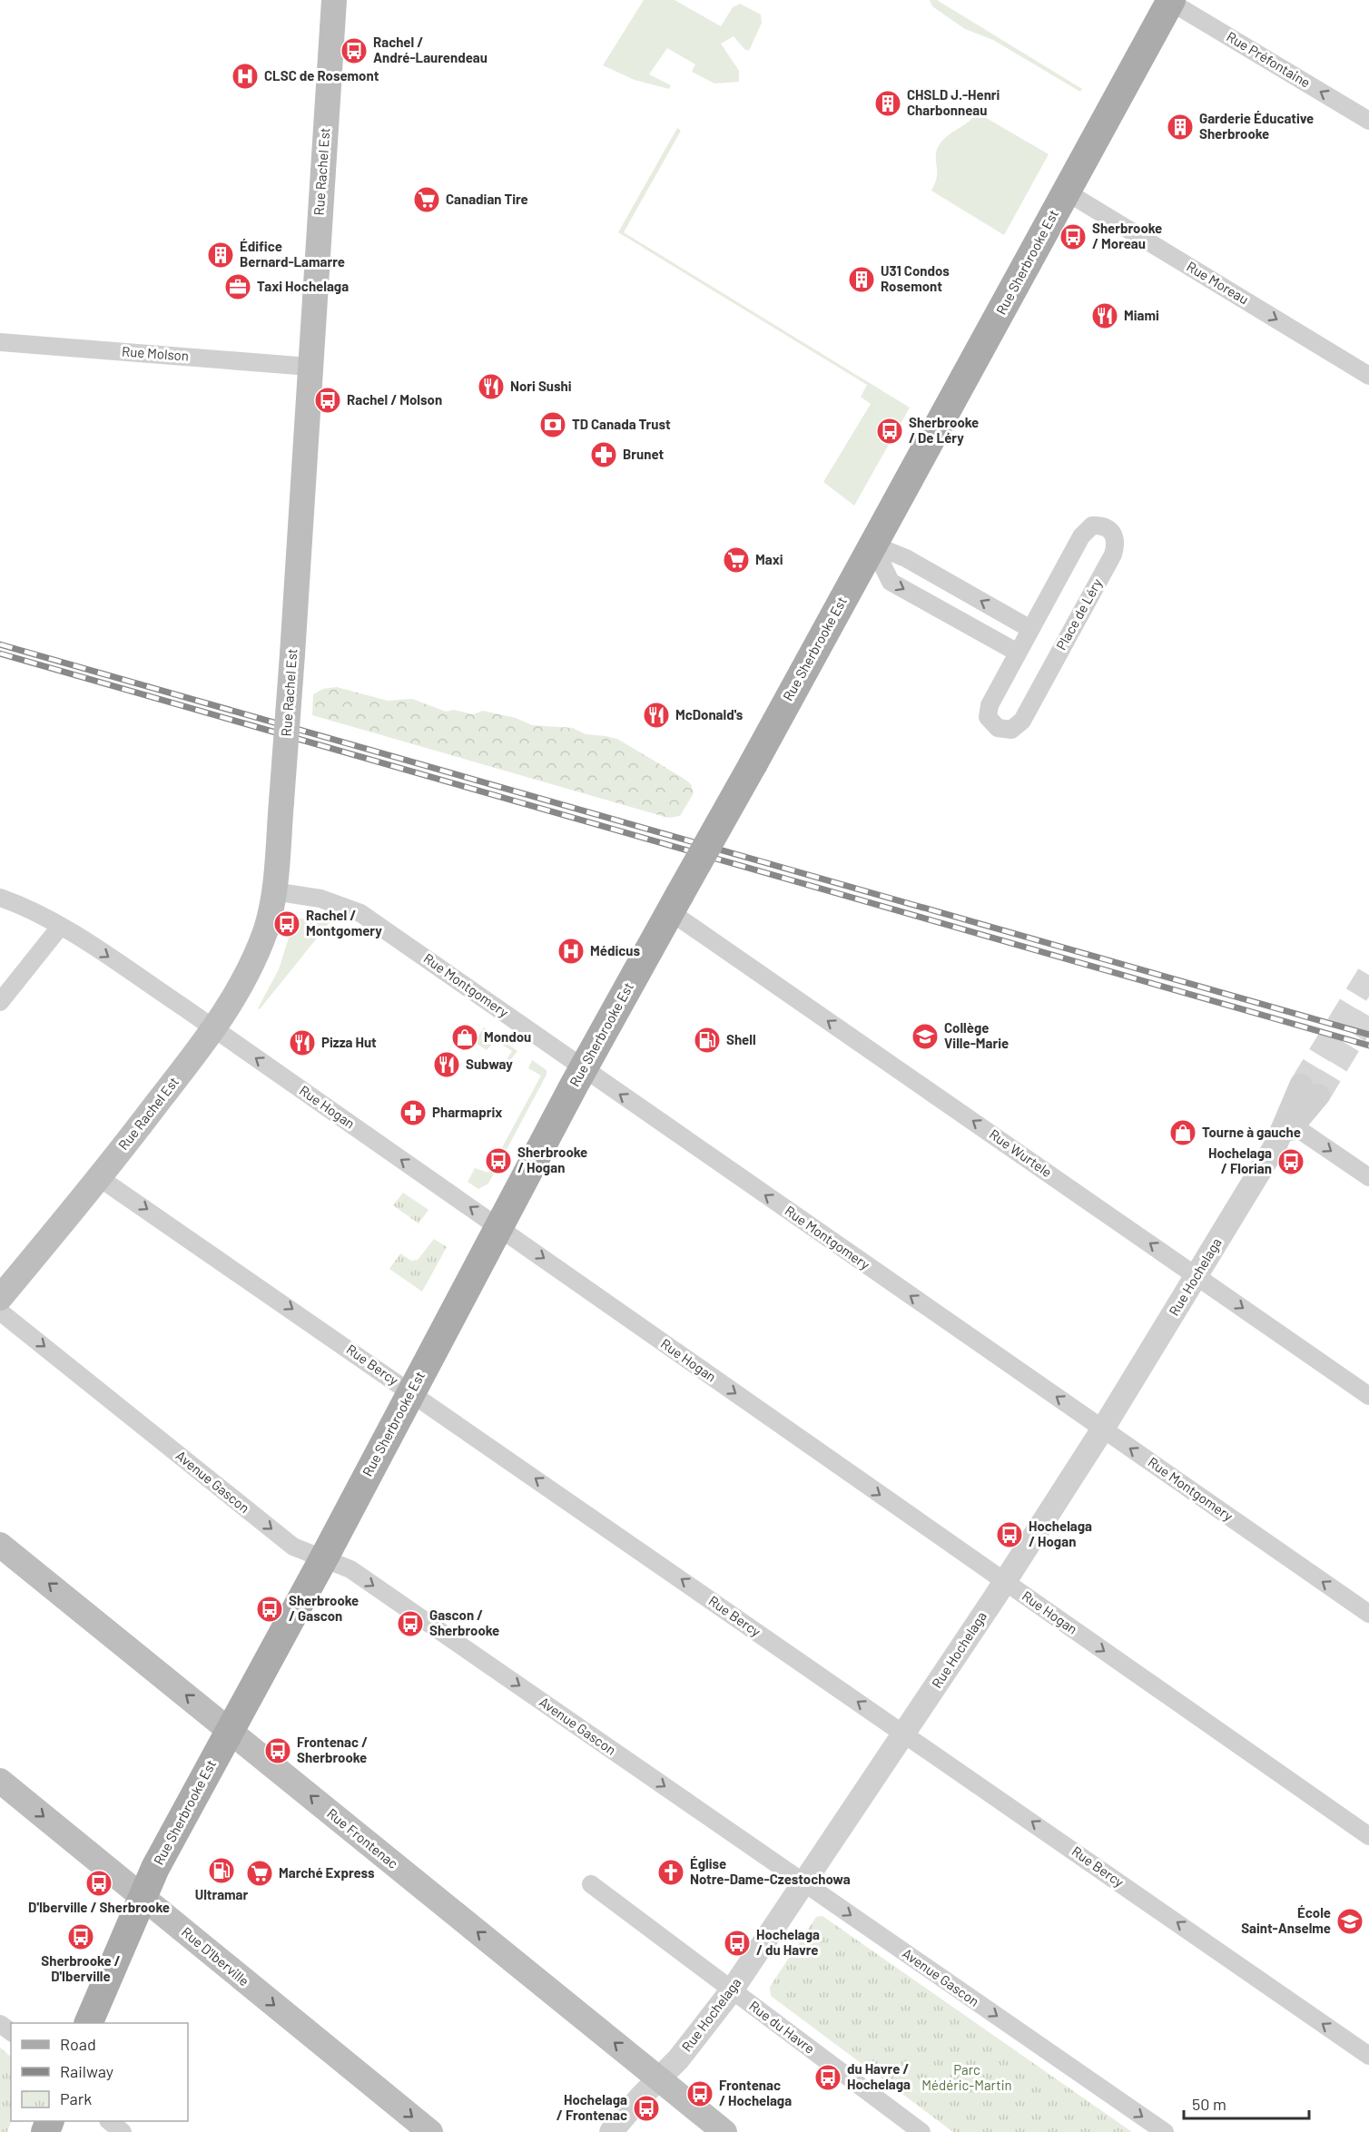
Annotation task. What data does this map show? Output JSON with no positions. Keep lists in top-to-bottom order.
{
  "streets": {
    "main road": [
      "Rue Rachel Est",
      "Rue Sherbrooke Est",
      "Rue Frontenac",
      "Rue D'Iberville"
    ],
    "street": [
      "Rue Préfontaine",
      "Rue Moreau",
      "Rue Molson",
      "Place de Léry",
      "Rue Montgomery",
      "Rue Hogan",
      "Rue Wurtele",
      "Rue Hochelaga",
      "Rue Bercy",
      "Avenue Gascon",
      "Rue du Havre"
    ]
  },
  "crossings": [
    ["Rue Préfontaine", "Rue Sherbrooke Est"],
    ["Rue Rachel Est", "Rue Molson"],
    ["Rue Rachel Est", "Rue Montgomery"],
    ["Rue Rachel Est", "Rue Hogan"],
    ["Rue Rachel Est", "Rue Bercy"],
    ["Rue Sherbrooke Est", "Rue Moreau"],
    ["Rue Sherbrooke Est", "Rue Montgomery"],
    ["Rue Sherbrooke Est", "Rue Hogan"],
    ["Rue Sherbrooke Est", "Rue Wurtele"],
    ["Rue Sherbrooke Est", "Rue Bercy"],
    ["Rue Sherbrooke Est", "Avenue Gascon"],
    ["Rue Sherbrooke Est", "Rue Frontenac"],
    ["Rue Sherbrooke Est", "Rue D'Iberville"],
    ["Rue Montgomery", "Rue Hochelaga"],
    ["Rue Hogan", "Rue Hochelaga"],
    ["Rue Wurtele", "Rue Hochelaga"],
    ["Rue Hochelaga", "Rue Bercy"],
    ["Rue Hochelaga", "Avenue Gascon"],
    ["Rue Hochelaga", "Rue Frontenac"],
    ["Rue Hochelaga", "Rue du Havre"]
  ],
  "one_way": [
    "Rue Préfontaine",
    "Rue Moreau",
    "Rue Montgomery",
    "Avenue Gascon",
    "Rue Frontenac",
    "Rue D'Iberville"
  ],
  "parks": ["Parc Médéric-Martin"],
  "places": {
    "bus stop": [
      "Rachel / André-Laurendeau",
      "Sherbrooke / Moreau",
      "Rachel / Molson",
      "Sherbrooke / De Léry",
      "Rachel / Montgomery",
      "Sherbrooke / Hogan",
      "Hochelaga / Florian",
      "Hochelaga / Hogan",
      "Sherbrooke / Gascon",
      "Gascon / Sherbrooke",
      "Frontenac / Sherbrooke",
      "D'Iberville / Sherbrooke",
      "Sherbrooke / D'Iberville",
      "Hochelaga / du Havre",
      "du Havre / Hochelaga",
      "Frontenac / Hochelaga",
      "Hochelaga / Frontenac"
    ],
    "hospital": ["CLSC de Rosemont", "Médicus"],
    "building": [
      "CHSLD J.-Henri Charbonneau",
      "Garderie Éducative Sherbrooke",
      "Édifice Bernard-Lamarre",
      "U31 Condos Rosemont"
    ],
    "supermarket": ["Canadian Tire", "Maxi", "Marché Express"],
    "office": ["Taxi Hochelaga"],
    "restaurant": [
      "Miami",
      "Nori Sushi",
      "McDonald's",
      "Pizza Hut",
      "Subway"
    ],
    "bank": ["TD Canada Trust"],
    "pharmacy": ["Brunet", "Pharmaprix"],
    "school or university": ["Collège Ville-Marie", "École Saint-Anselme"],
    "shop": ["Mondou", "Tourne à gauche"],
    "fuel station": ["Shell", "Ultramar"],
    "church": ["Église Notre-Dame-Czestochowa"]
  },
  "legend": ["Road", "Railway", "Park"],
  "scale_bar": "50 m"
}
